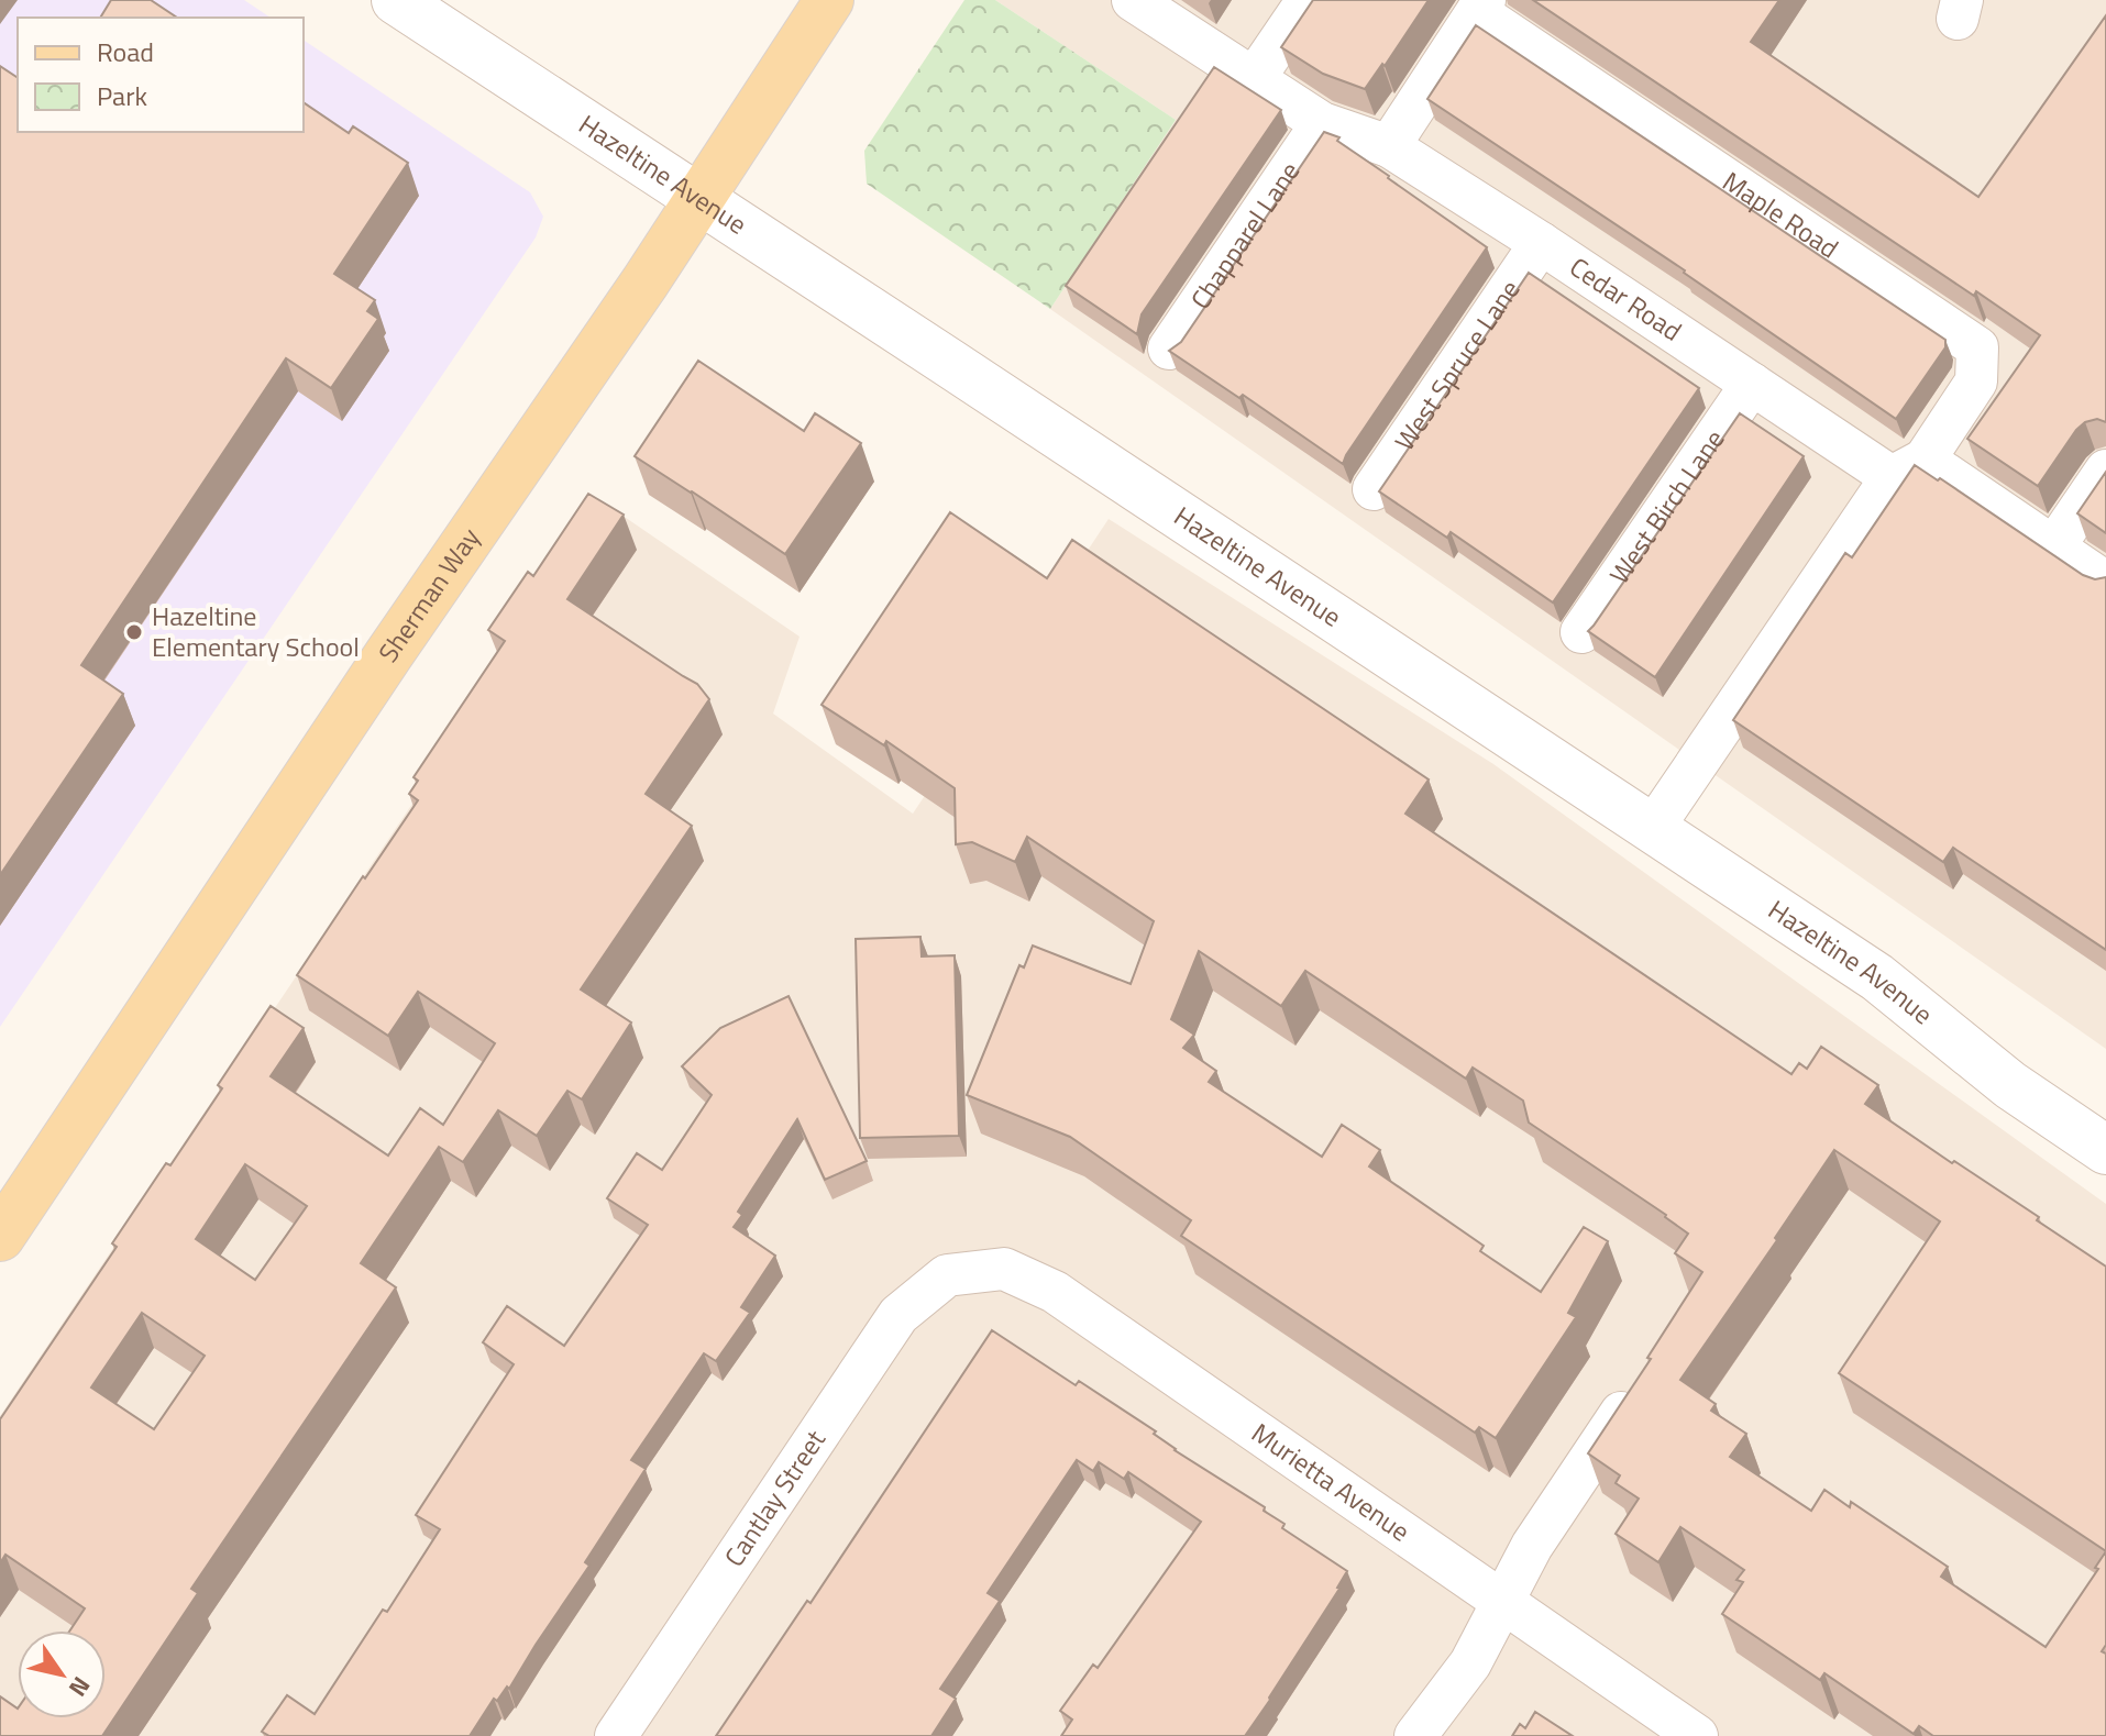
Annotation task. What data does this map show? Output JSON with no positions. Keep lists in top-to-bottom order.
{
  "streets": {
    "main road": ["Sherman Way"],
    "street": [
      "Hazeltine Avenue",
      "Maple Road",
      "Chapparel Lane",
      "Cedar Road",
      "West Spruce Lane",
      "West Birch Lane",
      "Murietta Avenue",
      "Cantlay Street"
    ]
  },
  "crossings": [
    ["Hazeltine Avenue", "Maple Road"],
    ["Hazeltine Avenue", "Sherman Way"],
    ["Maple Road", "Cedar Road"],
    ["Chapparel Lane", "Cedar Road"],
    ["Cedar Road", "West Spruce Lane"],
    ["Cedar Road", "West Birch Lane"],
    ["Murietta Avenue", "Cantlay Street"]
  ],
  "places": ["Hazeltine Elementary School"],
  "legend": ["Road", "Park"],
  "north": "bottom right"
}
